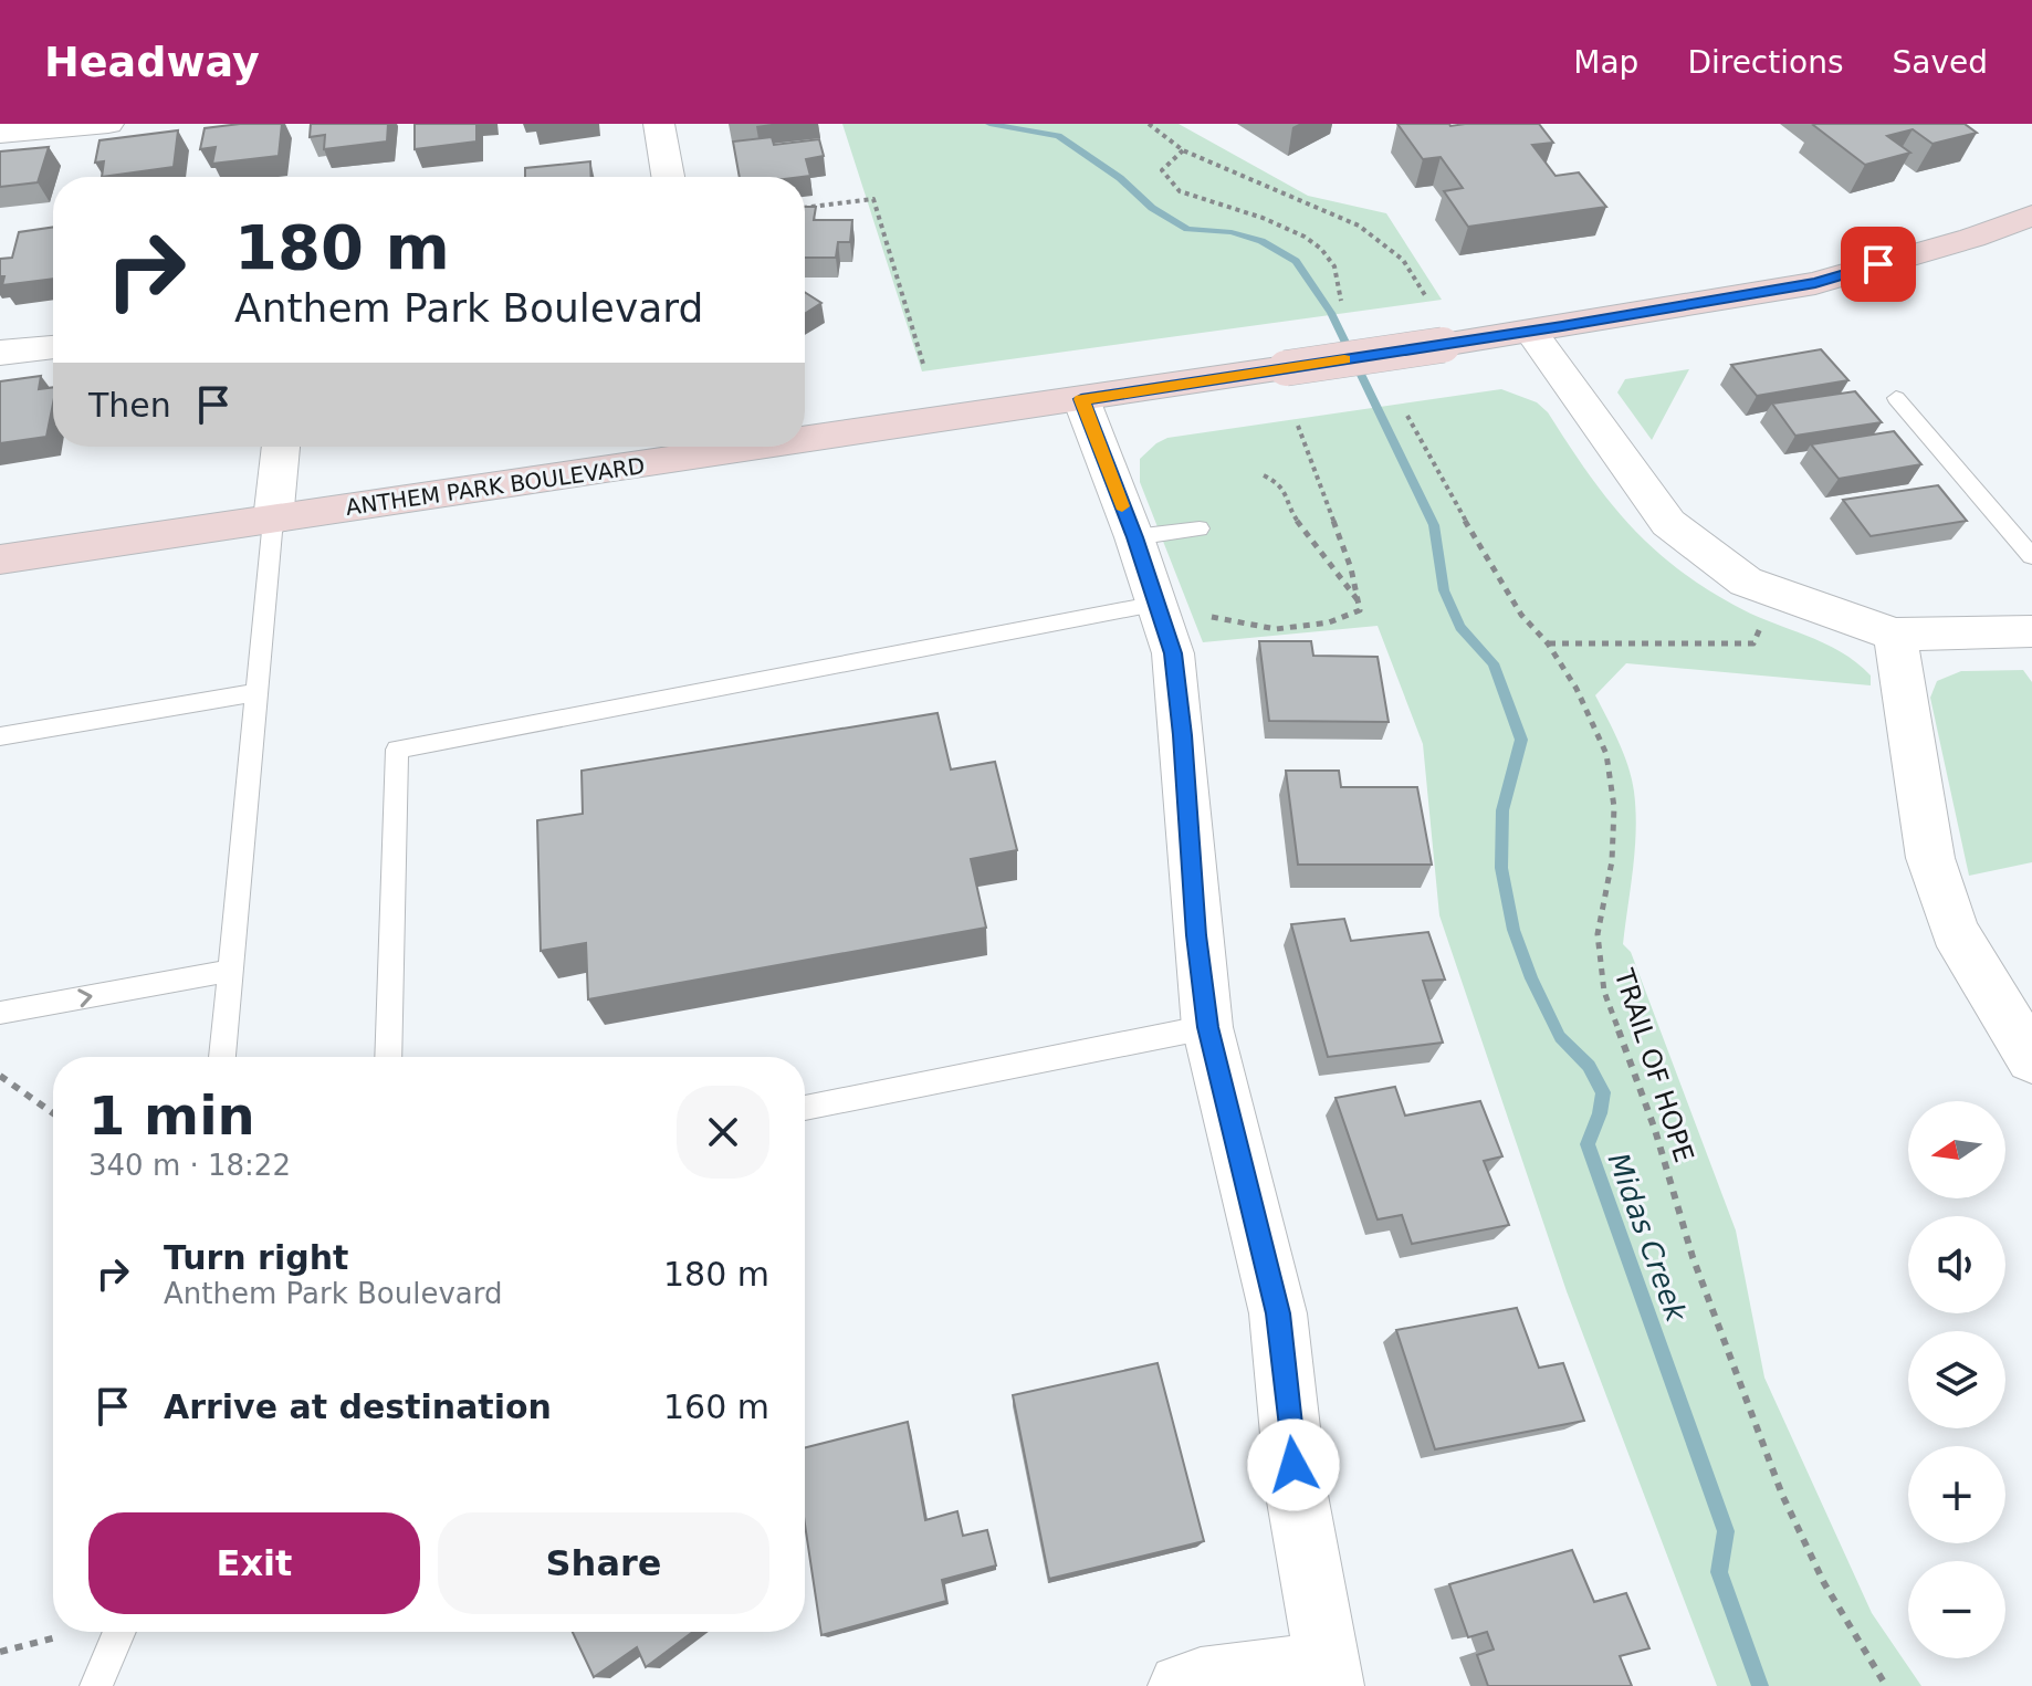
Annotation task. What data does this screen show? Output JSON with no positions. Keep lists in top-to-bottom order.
{
  "streets": {
    "main road": ["ANTHEM PARK BOULEVARD"],
    "path": ["TRAIL OF HOPE"]
  },
  "water": ["Midas Creek"],
  "north": "left",
  "page": {
    "header": "Headway",
    "nav": ["Map", "Directions", "Saved"],
    "turn": ["180 m", "Anthem Park Boulevard"],
    "then": "Then",
    "heading": ["1 min", "340 m · 18:22"],
    "map_buttons": ["+", "−"],
    "list": [
      {
        "name": "Turn right",
        "note": "Anthem Park Boulevard",
        "value": "180 m"
      },
      {
        "name": "Arrive at destination",
        "value": "160 m"
      }
    ],
    "buttons": ["Exit", "Share"]
  }
}
